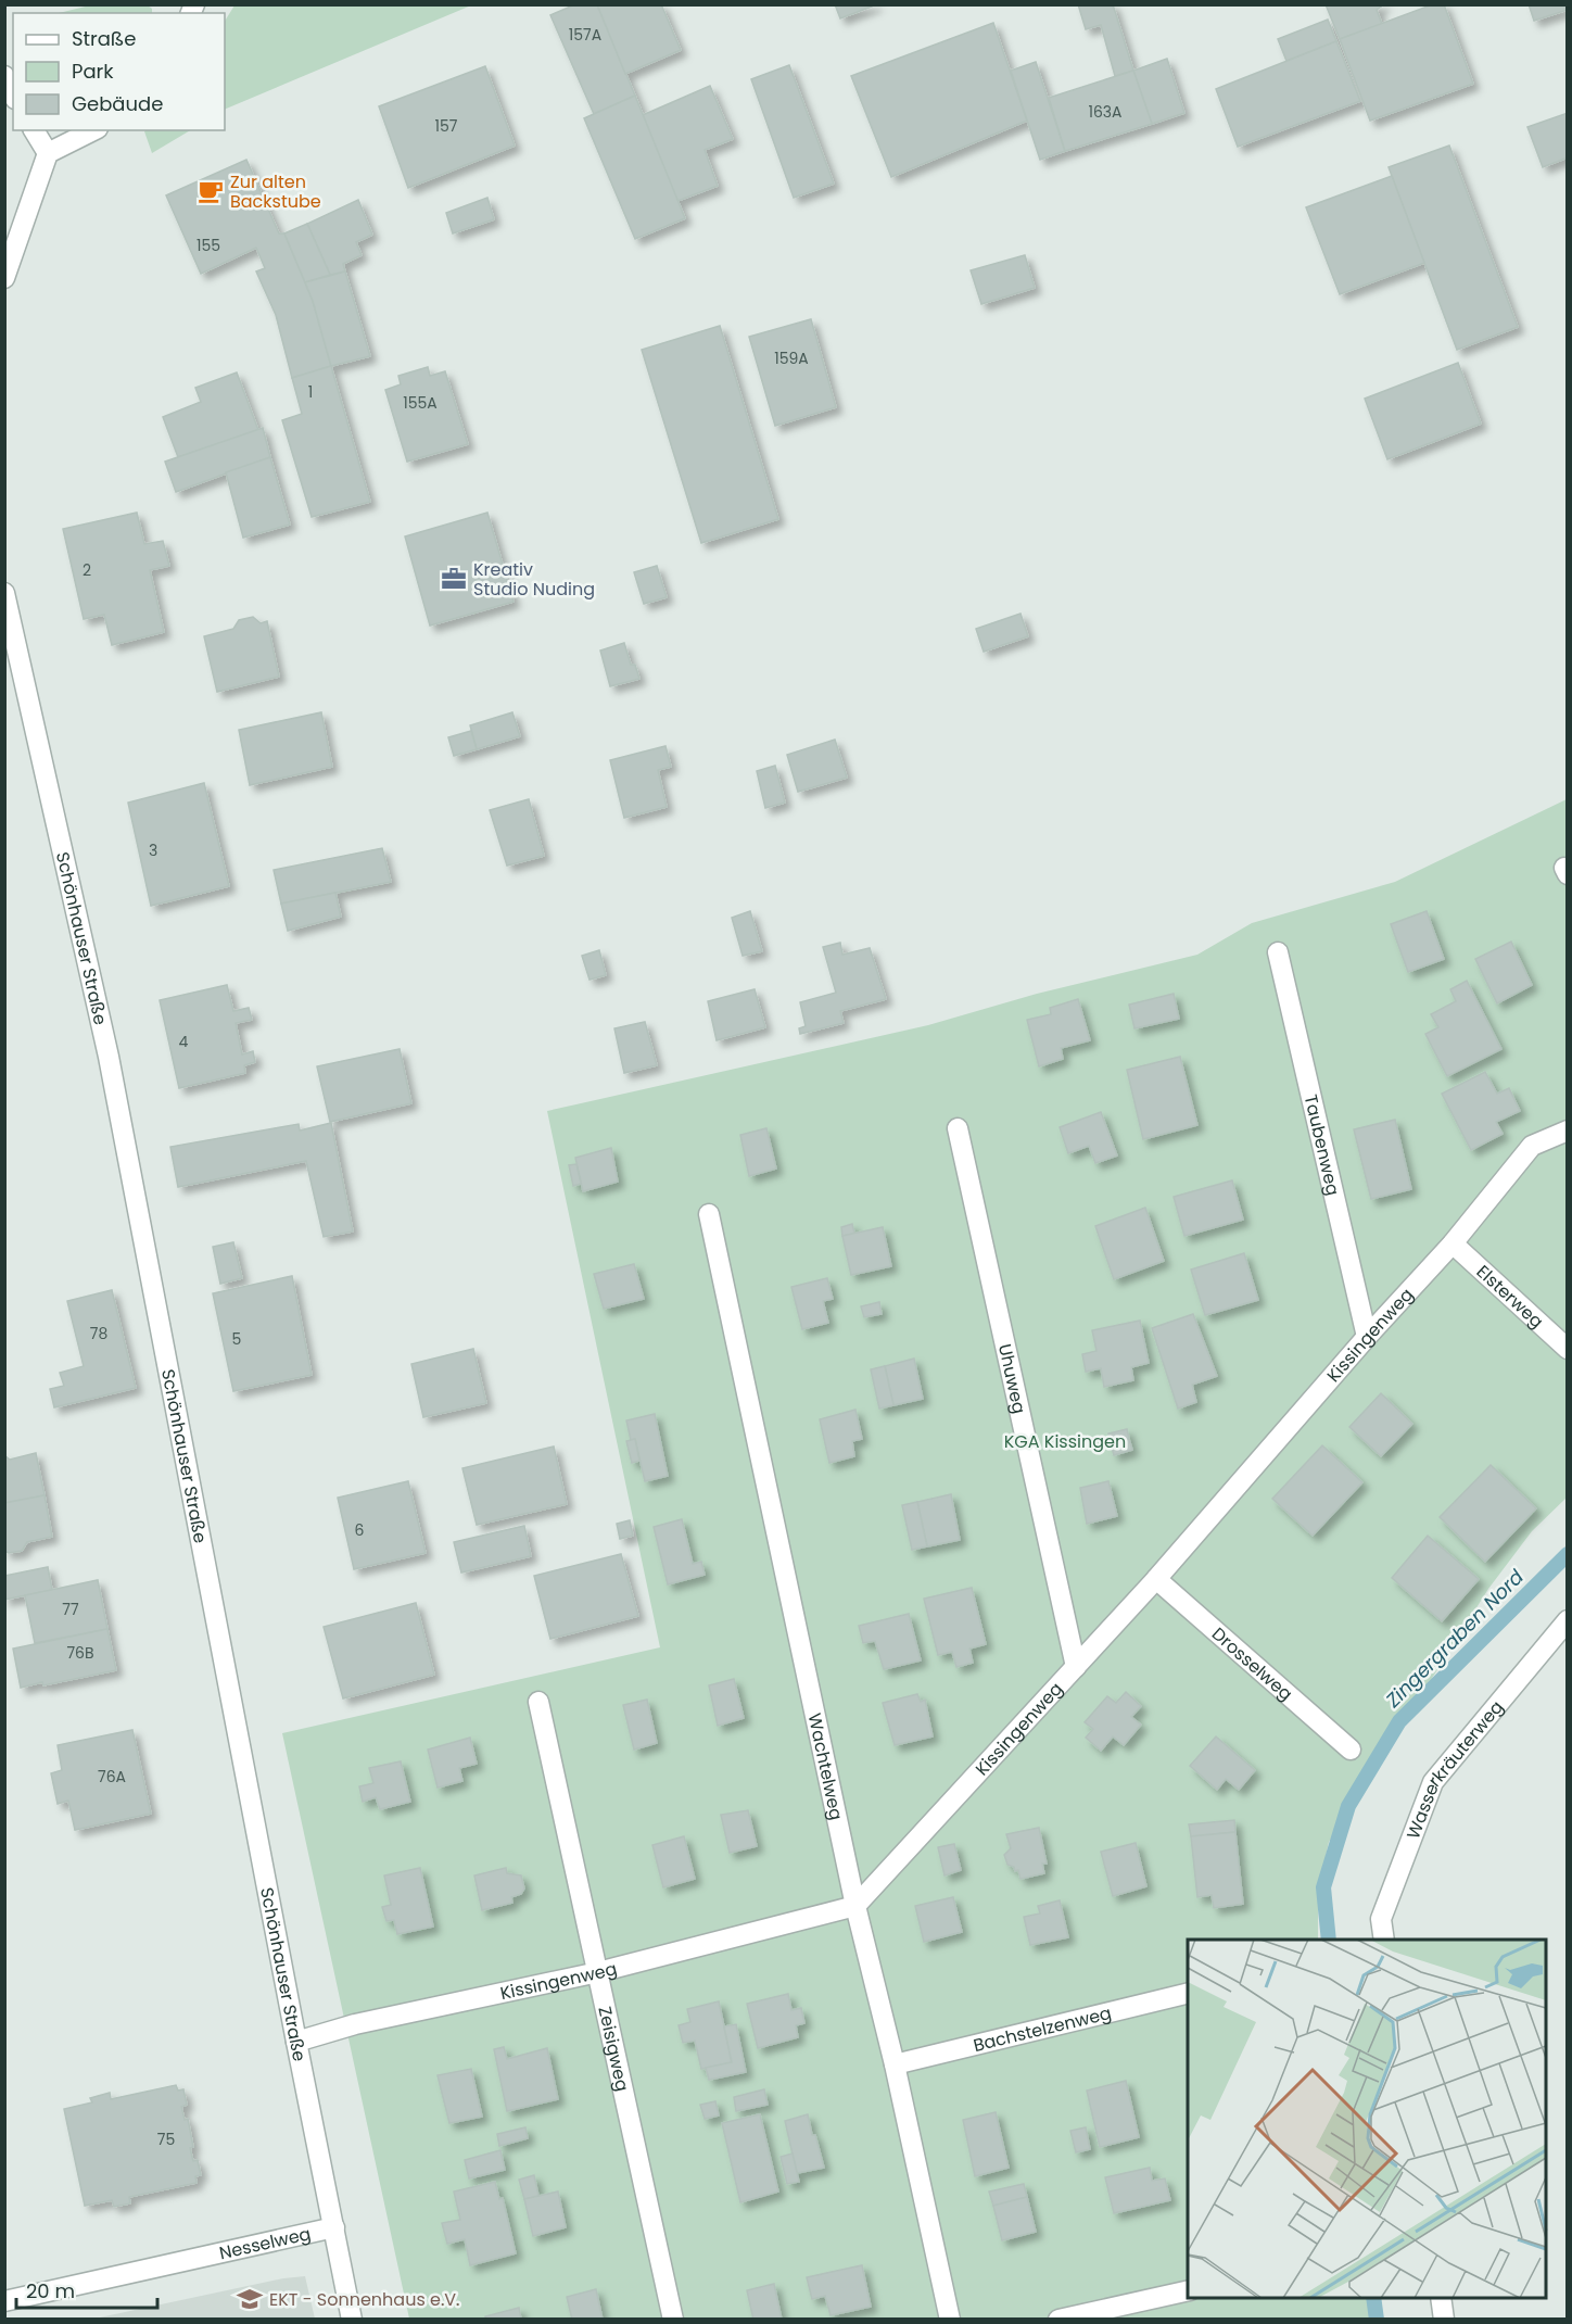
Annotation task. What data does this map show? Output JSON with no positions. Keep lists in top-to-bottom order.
{
  "streets": {
    "street": [
      "Schönhauser Straße",
      "Taubenweg",
      "Elsterweg",
      "Kissingenweg",
      "Uhuweg",
      "Drosselweg",
      "Wachtelweg",
      "Wasserkräuterweg",
      "Bachstelzenweg",
      "Zeisigweg",
      "Nesselweg"
    ]
  },
  "crossings": [
    ["Schönhauser Straße", "Kissingenweg"],
    ["Schönhauser Straße", "Nesselweg"],
    ["Taubenweg", "Kissingenweg"],
    ["Elsterweg", "Kissingenweg"],
    ["Kissingenweg", "Uhuweg"],
    ["Kissingenweg", "Drosselweg"],
    ["Kissingenweg", "Wachtelweg"],
    ["Kissingenweg", "Zeisigweg"],
    ["Wachtelweg", "Bachstelzenweg"]
  ],
  "water": ["Zingergraben Nord"],
  "parks": ["KGA Kissingen"],
  "places": {
    "cafe": ["Zur alten Backstube"],
    "office": ["Kreativ Studio Nuding"],
    "school or university": ["EKT - Sonnenhaus e.V."]
  },
  "house_numbers": [
    "157A",
    "163A",
    "157",
    "155",
    "159A",
    "1",
    "155A",
    "2",
    "3",
    "4",
    "78",
    "5",
    "6",
    "77",
    "76B",
    "76A",
    "75"
  ],
  "legend": ["Straße", "Park", "Gebäude"],
  "scale_bar": "20 m"
}
